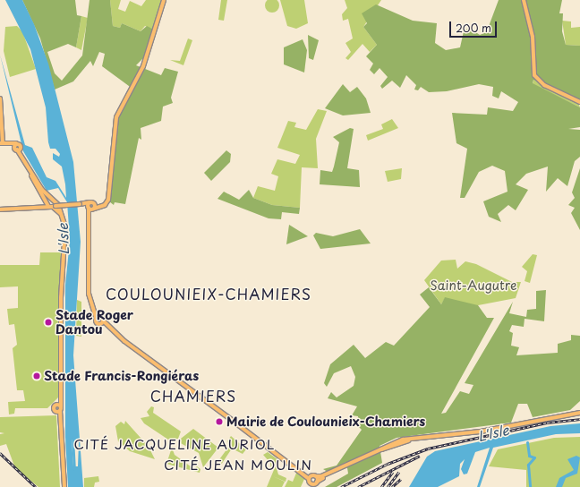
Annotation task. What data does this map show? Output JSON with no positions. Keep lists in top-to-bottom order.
{
  "districts": [
    "COULOUNIEIX-CHAMIERS",
    "CHAMIERS",
    "CITÉ JACQUELINE AURIOL",
    "CITÉ JEAN MOULIN"
  ],
  "water": ["L'Isle"],
  "parks": ["Saint-Augutre"],
  "places": ["Stade Roger Dantou", "Stade Francis-Rongiéras", "Mairie de Coulounieix-Chamiers"],
  "scale_bar": "200 m"
}
